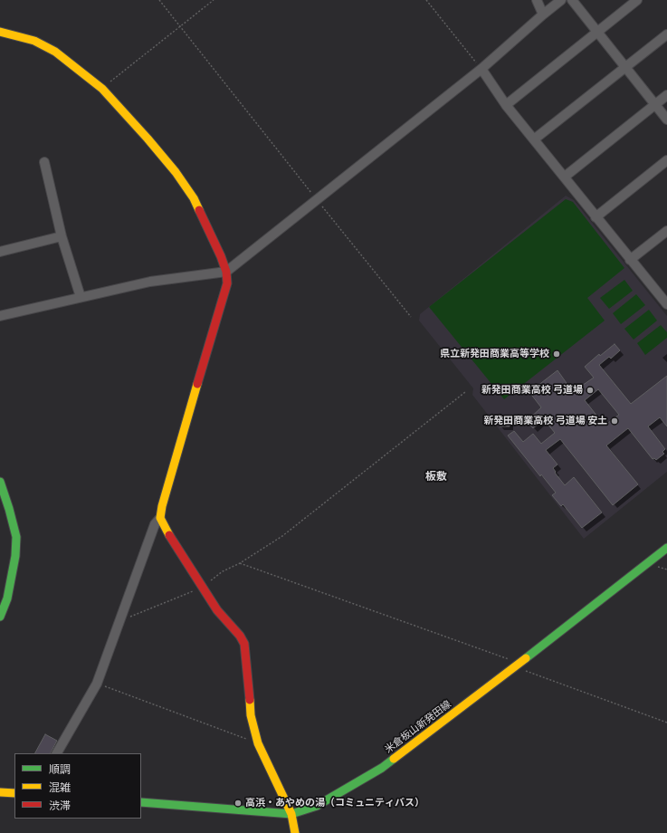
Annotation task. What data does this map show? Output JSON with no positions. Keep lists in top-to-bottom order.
{
  "streets": {
    "street": ["米倉板山新発田線"]
  },
  "districts": ["板敷"],
  "places": [
    "県立新発田商業高等学校",
    "新発田商業高校 弓道場",
    "新発田商業高校 弓道場 安土",
    "高浜・あやめの湯（コミュニティバス）"
  ],
  "legend": ["順調", "混雑", "渋滞"]
}
